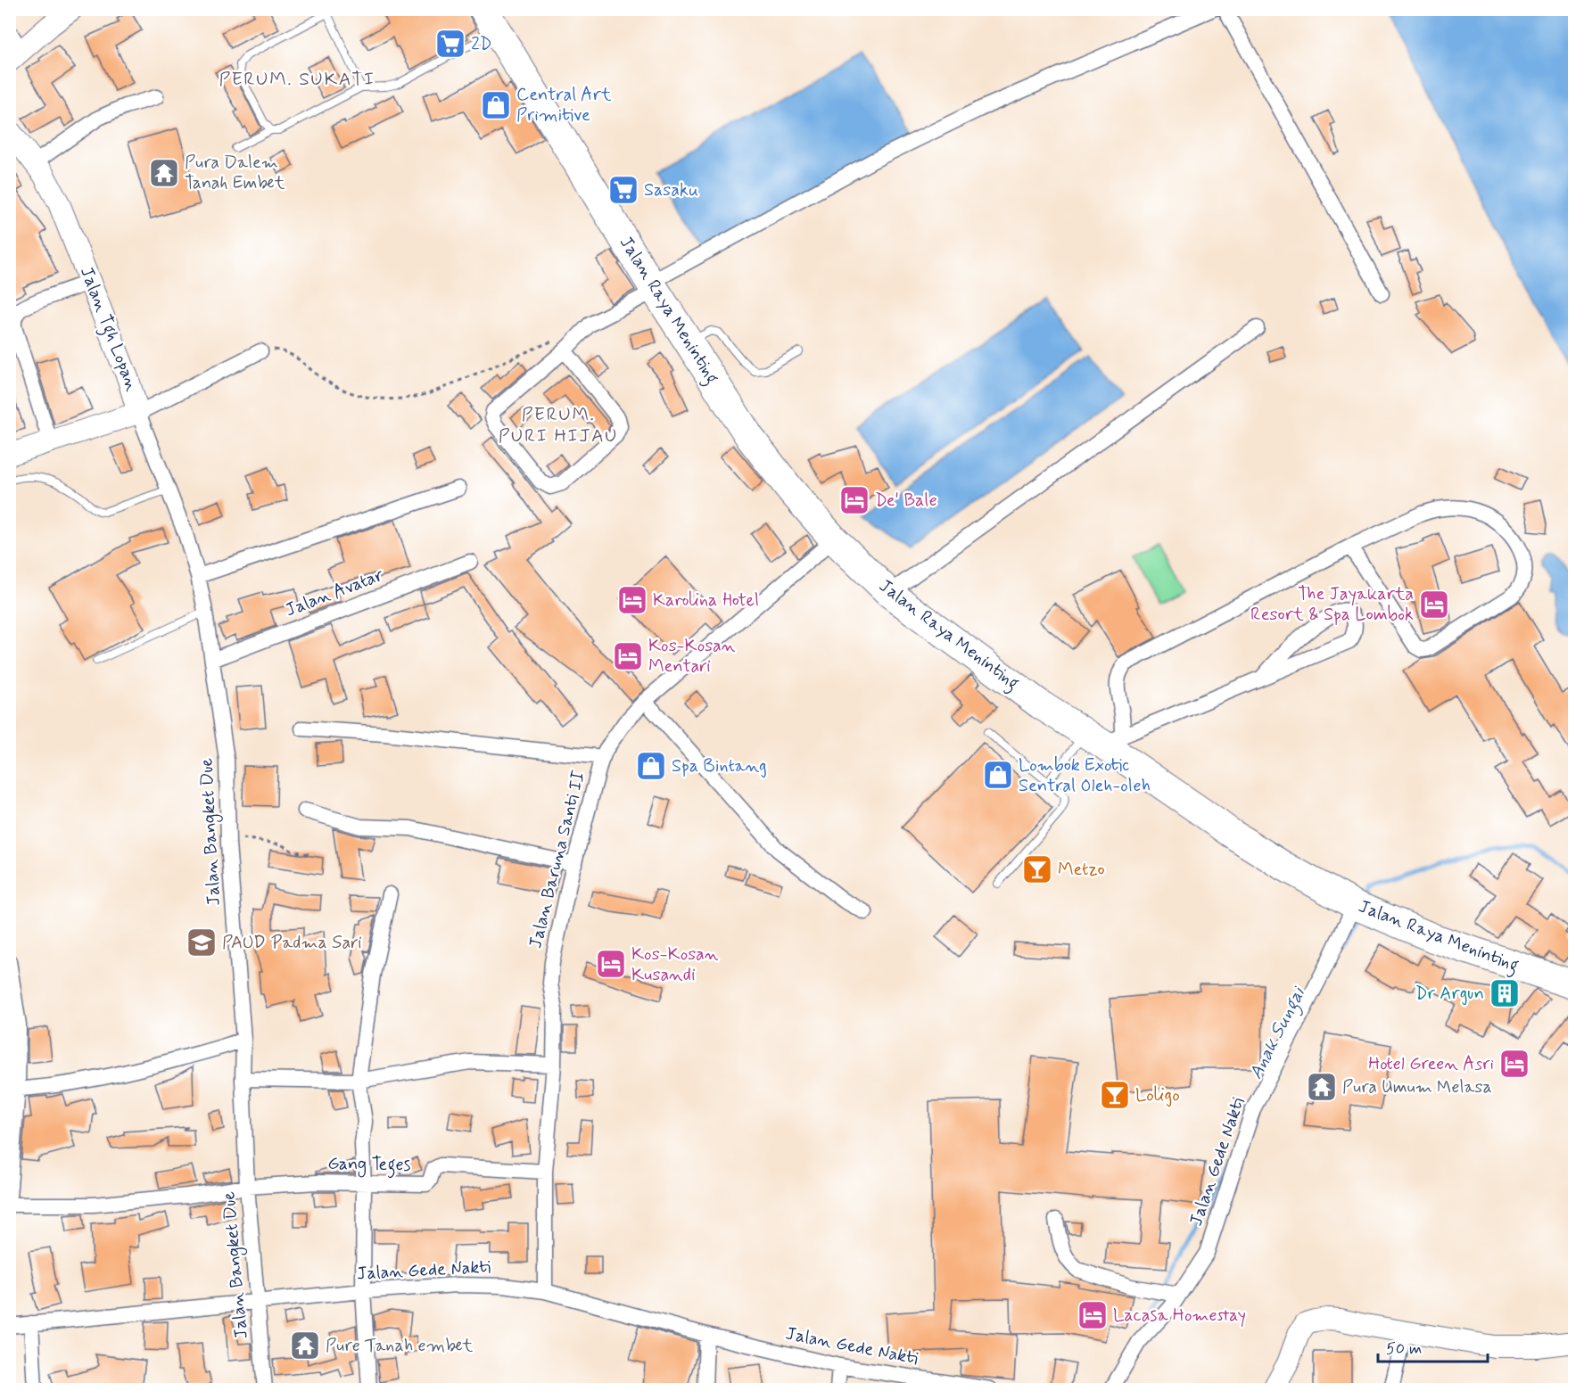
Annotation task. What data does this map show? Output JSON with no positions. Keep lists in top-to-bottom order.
{
  "streets": {
    "highway": ["Jalan Raya Meninting"],
    "street": [
      "Jalan Tgh Lopan",
      "Jalan Avatar",
      "Jalan Bangket Due",
      "Jalan Baruna Santi II",
      "Jalan Gede Nakti",
      "Gang Teges"
    ]
  },
  "crossings": [
    ["Jalan Raya Meninting", "Jalan Baruna Santi II"],
    ["Jalan Raya Meninting", "Jalan Gede Nakti"],
    ["Jalan Tgh Lopan", "Jalan Bangket Due"],
    ["Jalan Avatar", "Jalan Bangket Due"],
    ["Jalan Bangket Due", "Jalan Gede Nakti"],
    ["Jalan Bangket Due", "Gang Teges"],
    ["Jalan Baruna Santi II", "Jalan Gede Nakti"],
    ["Jalan Baruna Santi II", "Gang Teges"]
  ],
  "districts": ["PERUM. SUKATI", "PERUM. PURI HIJAU"],
  "water": ["Anak Sungai"],
  "places": {
    "supermarket": ["2D", "Sasaku"],
    "shop": ["Central Art Primitive", "Spa Bintang", "Lombok Exotic Sentral Oleh-oleh"],
    "temple": ["Pura Dalem Tanah Embet", "Pura Umum Melasa", "Pure Tanah embet"],
    "hotel": [
      "De' Bale",
      "Karolina Hotel",
      "The Jayakarta Resort & Spa Lombok",
      "Kos-Kosan Mentari",
      "Kos-Kosan Kusandi",
      "Hotel Green Asri",
      "Lacasa Homestay"
    ],
    "bar": ["Metzo", "Loligo"],
    "school or university": ["PAUD Padma Sari"],
    "building": ["Dr Argun"]
  },
  "scale_bar": "50 m"
}
